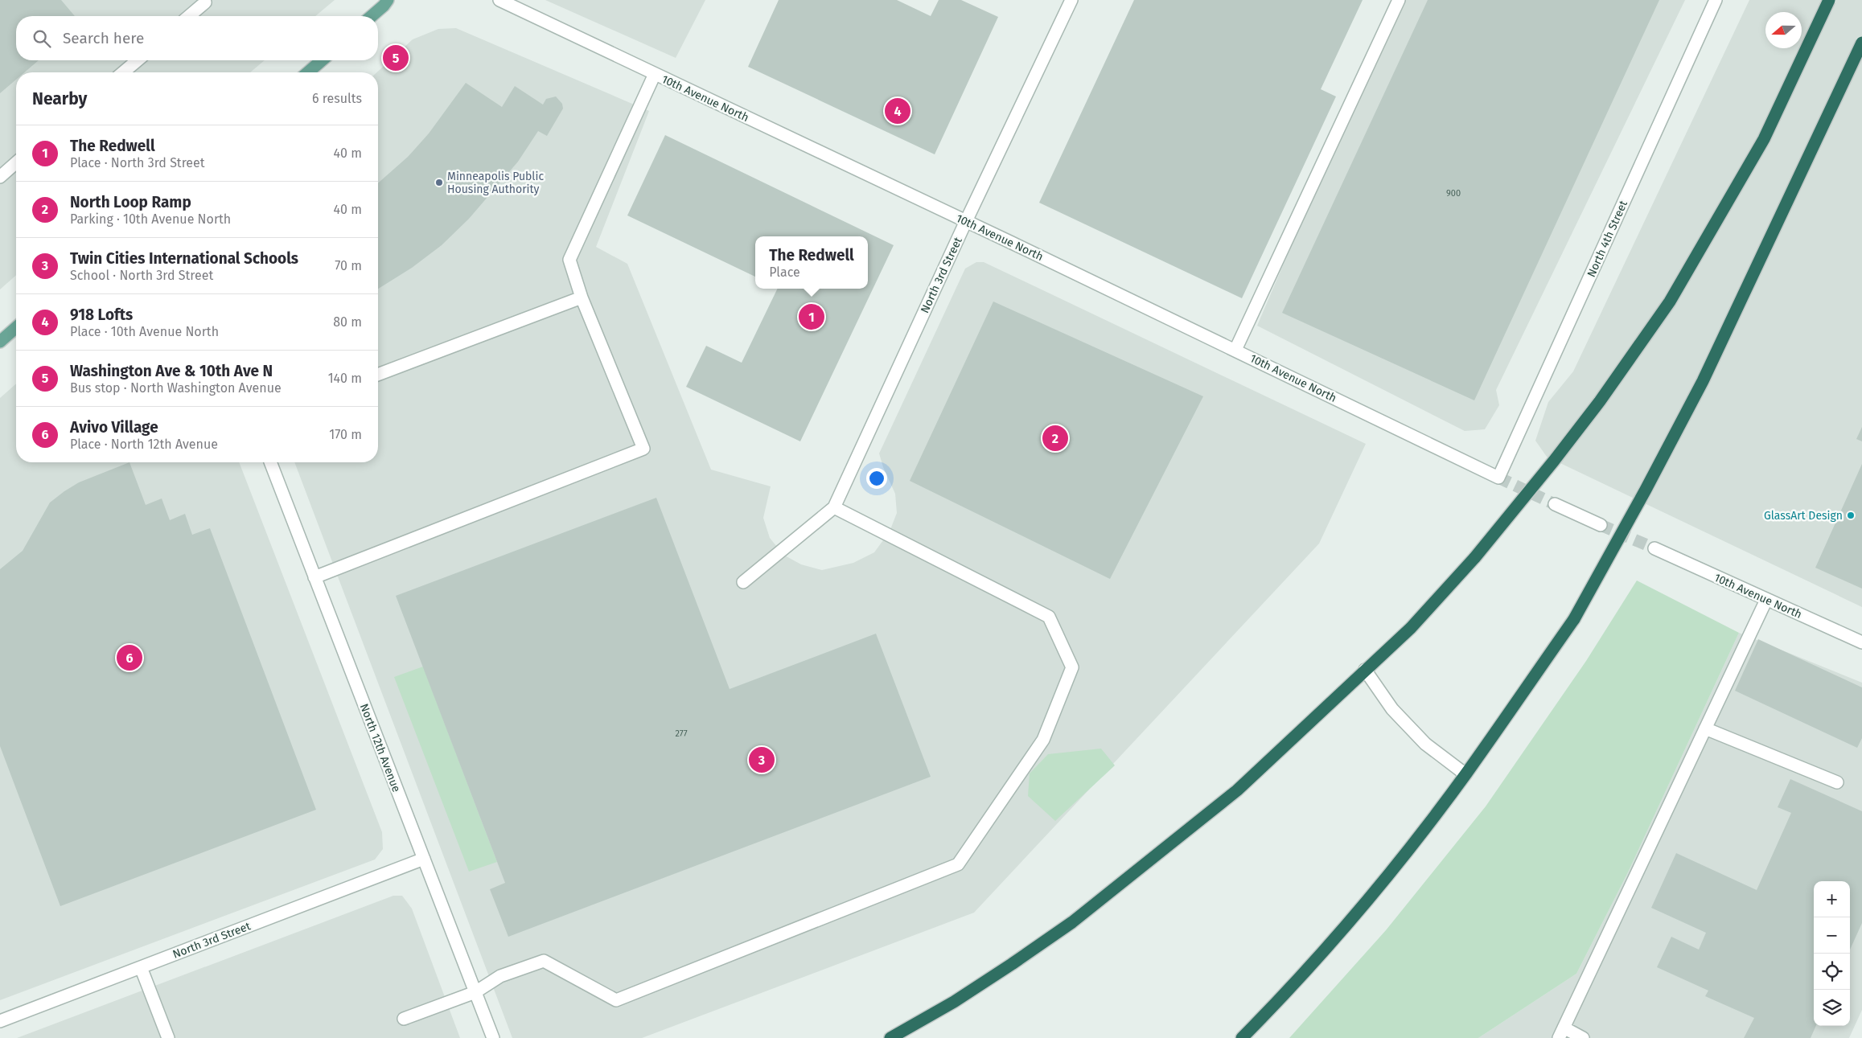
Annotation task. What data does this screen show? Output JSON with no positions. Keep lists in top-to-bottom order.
{
  "streets": {
    "street": [
      "10th Avenue North",
      "North 4th Street",
      "North 3rd Street",
      "North 12th Avenue"
    ]
  },
  "crossings": [
    ["10th Avenue North", "North 4th Street"],
    ["10th Avenue North", "North 3rd Street"],
    ["North 3rd Street", "North 12th Avenue"]
  ],
  "places": ["Minneapolis Public Housing Authority", "GlassArt Design"],
  "house_numbers": ["900", "277"],
  "north": "left",
  "page": {
    "search": "Search here",
    "pins": [
      "5",
      "4",
      "1",
      "2",
      "6",
      "3"
    ],
    "heading": ["Nearby", "6 results"],
    "list": [
      {
        "mark": "1",
        "name": "The Redwell",
        "note": "Place · North 3rd Street",
        "value": "40 m"
      },
      {
        "mark": "2",
        "name": "North Loop Ramp",
        "note": "Parking · 10th Avenue North",
        "value": "40 m"
      },
      {
        "mark": "3",
        "name": "Twin Cities International Schools",
        "note": "School · North 3rd Street",
        "value": "70 m"
      },
      {
        "mark": "4",
        "name": "918 Lofts",
        "note": "Place · 10th Avenue North",
        "value": "80 m"
      },
      {
        "mark": "5",
        "name": "Washington Ave & 10th Ave N",
        "note": "Bus stop · North Washington Avenue",
        "value": "140 m"
      },
      {
        "mark": "6",
        "name": "Avivo Village",
        "note": "Place · North 12th Avenue",
        "value": "170 m"
      }
    ],
    "popup": ["The Redwell", "Place"],
    "map_buttons": ["+", "−"]
  }
}
